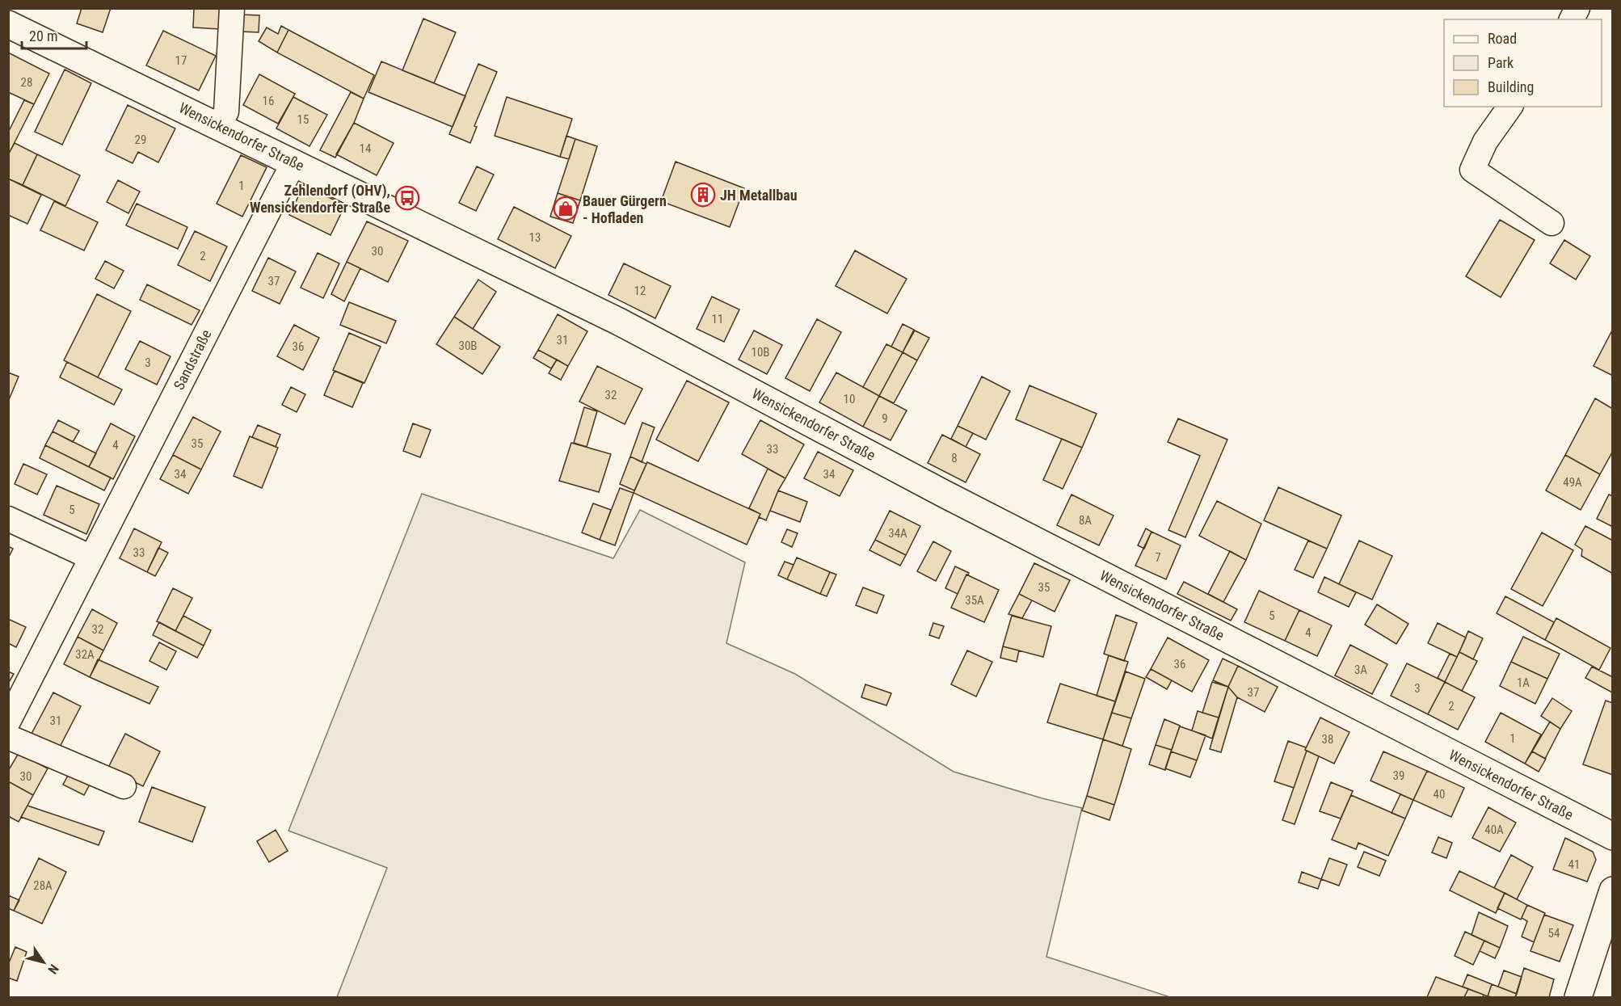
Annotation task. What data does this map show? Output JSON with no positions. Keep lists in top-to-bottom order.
{
  "streets": {
    "main road": ["Wensickendorfer Straße"],
    "street": ["Sandstraße"]
  },
  "crossings": [
    ["Wensickendorfer Straße", "Sandstraße"]
  ],
  "places": {
    "building": ["JH Metallbau"],
    "bus stop": ["Zehlendorf (OHV), Wensickendorfer Straße"],
    "shop": ["Bauer Gürgern - Hofladen"]
  },
  "house_numbers": [
    "17",
    "28",
    "16",
    "15",
    "29",
    "14",
    "1",
    "13",
    "30",
    "2",
    "37",
    "12",
    "11",
    "31",
    "30B",
    "36",
    "10B",
    "3",
    "32",
    "10",
    "9",
    "35",
    "4",
    "33",
    "8",
    "34",
    "34",
    "49A",
    "5",
    "8A",
    "34A",
    "33",
    "7",
    "35",
    "35A",
    "5",
    "32",
    "4",
    "32A",
    "36",
    "3A",
    "1A",
    "3",
    "37",
    "2",
    "31",
    "1",
    "38",
    "39",
    "30",
    "40",
    "40A",
    "41",
    "28A",
    "54"
  ],
  "legend": ["Road", "Park", "Building"],
  "scale_bar": "20 m",
  "north": "bottom right"
}
